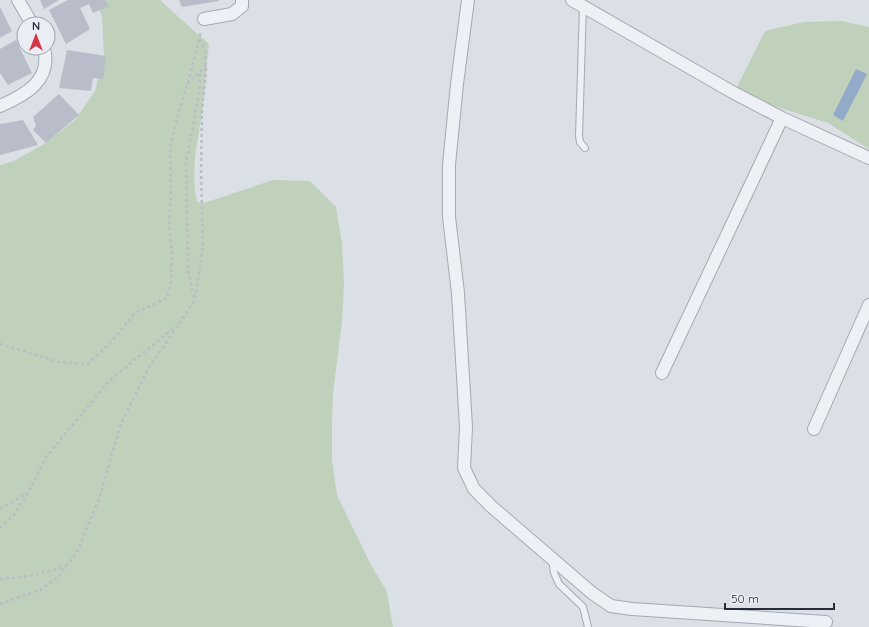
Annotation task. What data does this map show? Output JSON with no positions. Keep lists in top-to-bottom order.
{
  "scale_bar": "50 m",
  "north": "top"
}
